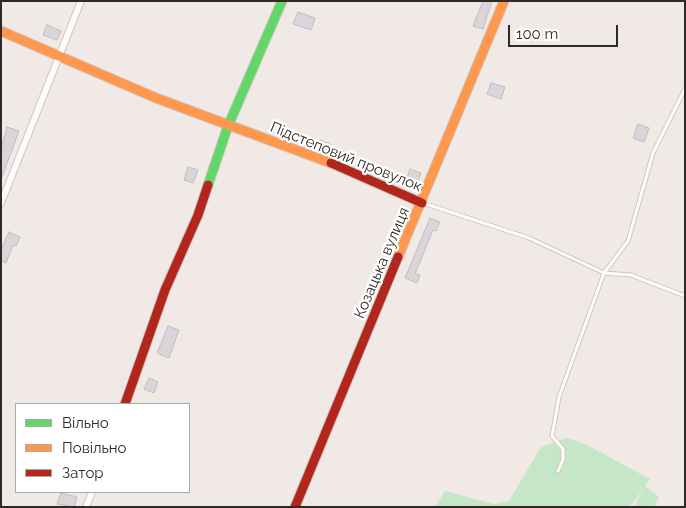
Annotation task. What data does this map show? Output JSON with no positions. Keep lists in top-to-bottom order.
{
  "streets": {
    "street": ["Підстеповий провулок", "Козацька вулиця"]
  },
  "crossings": [
    ["Підстеповий провулок", "Козацька вулиця"]
  ],
  "legend": ["Вільно", "Повільно", "Затор"],
  "scale_bar": "100 m"
}
